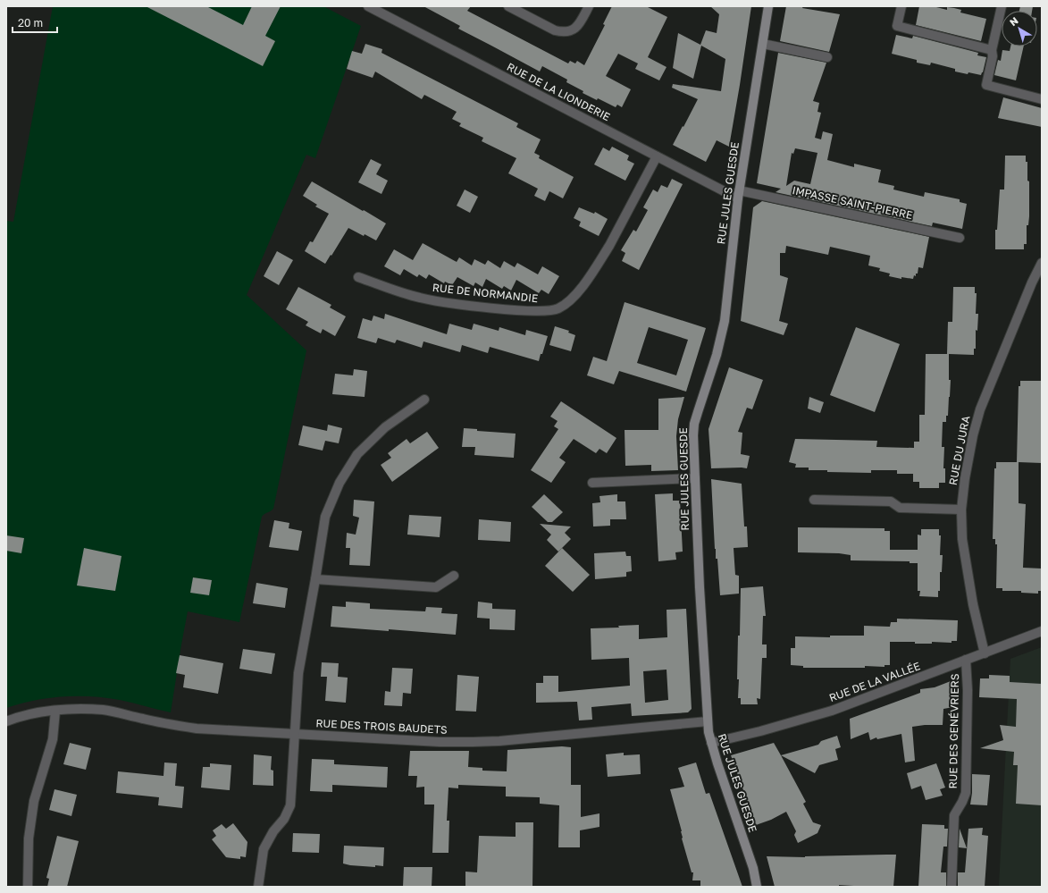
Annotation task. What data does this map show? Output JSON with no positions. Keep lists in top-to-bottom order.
{
  "streets": {
    "main road": ["RUE JULES GUESDE"],
    "street": [
      "RUE DE LA LIONDERIE",
      "IMPASSE SAINT-PIERRE",
      "RUE DE NORMANDIE",
      "RUE DU JURA",
      "RUE DE LA VALLÉE",
      "RUE DES TROIS BAUDETS",
      "RUE DES GENÉVRIERS"
    ]
  },
  "crossings": [
    ["RUE DE LA LIONDERIE", "RUE JULES GUESDE"],
    ["RUE DE LA LIONDERIE", "IMPASSE SAINT-PIERRE"],
    ["RUE DE LA LIONDERIE", "RUE DE NORMANDIE"],
    ["RUE JULES GUESDE", "IMPASSE SAINT-PIERRE"],
    ["RUE JULES GUESDE", "RUE DE LA VALLÉE"],
    ["RUE JULES GUESDE", "RUE DES TROIS BAUDETS"],
    ["RUE DU JURA", "RUE DE LA VALLÉE"],
    ["RUE DE LA VALLÉE", "RUE DES GENÉVRIERS"]
  ],
  "scale_bar": "20 m",
  "north": "top left"
}
